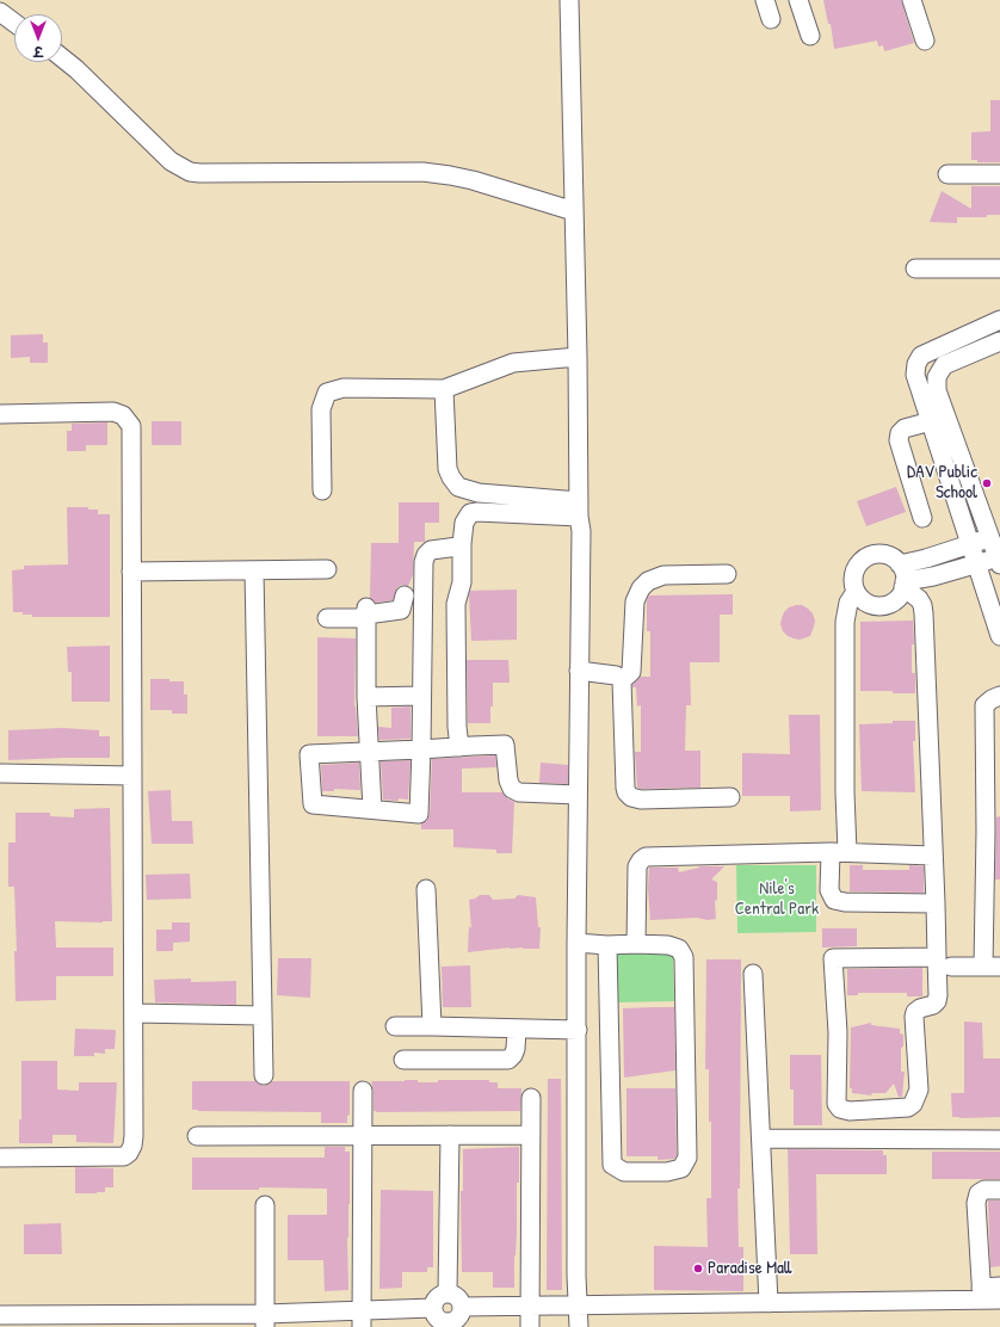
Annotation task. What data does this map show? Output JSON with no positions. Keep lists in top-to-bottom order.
{
  "parks": ["Nile's Central Park"],
  "places": ["DAV Public School", "Paradise Mall"],
  "north": "bottom"
}
